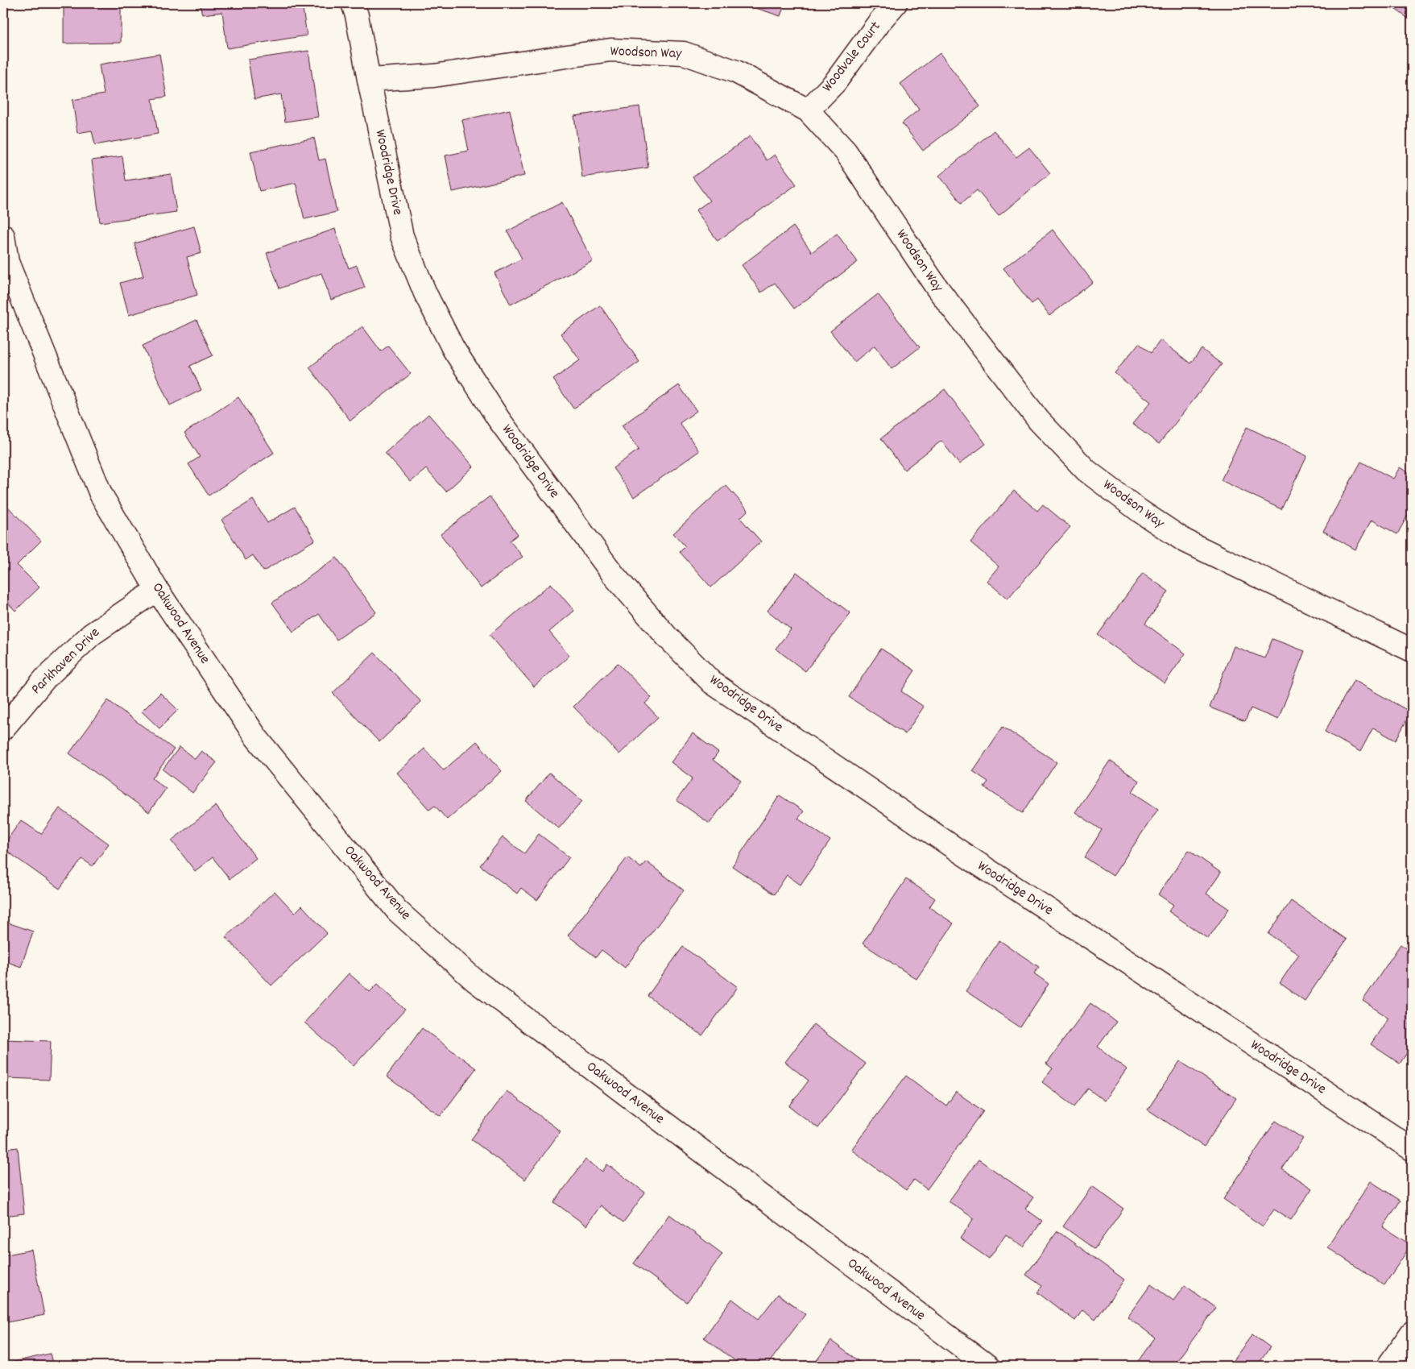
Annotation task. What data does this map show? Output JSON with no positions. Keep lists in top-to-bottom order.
{
  "streets": {
    "street": [
      "Woodson Way",
      "Woodvale Court",
      "Woodridge Drive",
      "Oakwood Avenue",
      "Parkhaven Drive"
    ]
  },
  "crossings": [
    ["Woodson Way", "Woodvale Court"],
    ["Woodson Way", "Woodridge Drive"],
    ["Oakwood Avenue", "Parkhaven Drive"]
  ]
}
